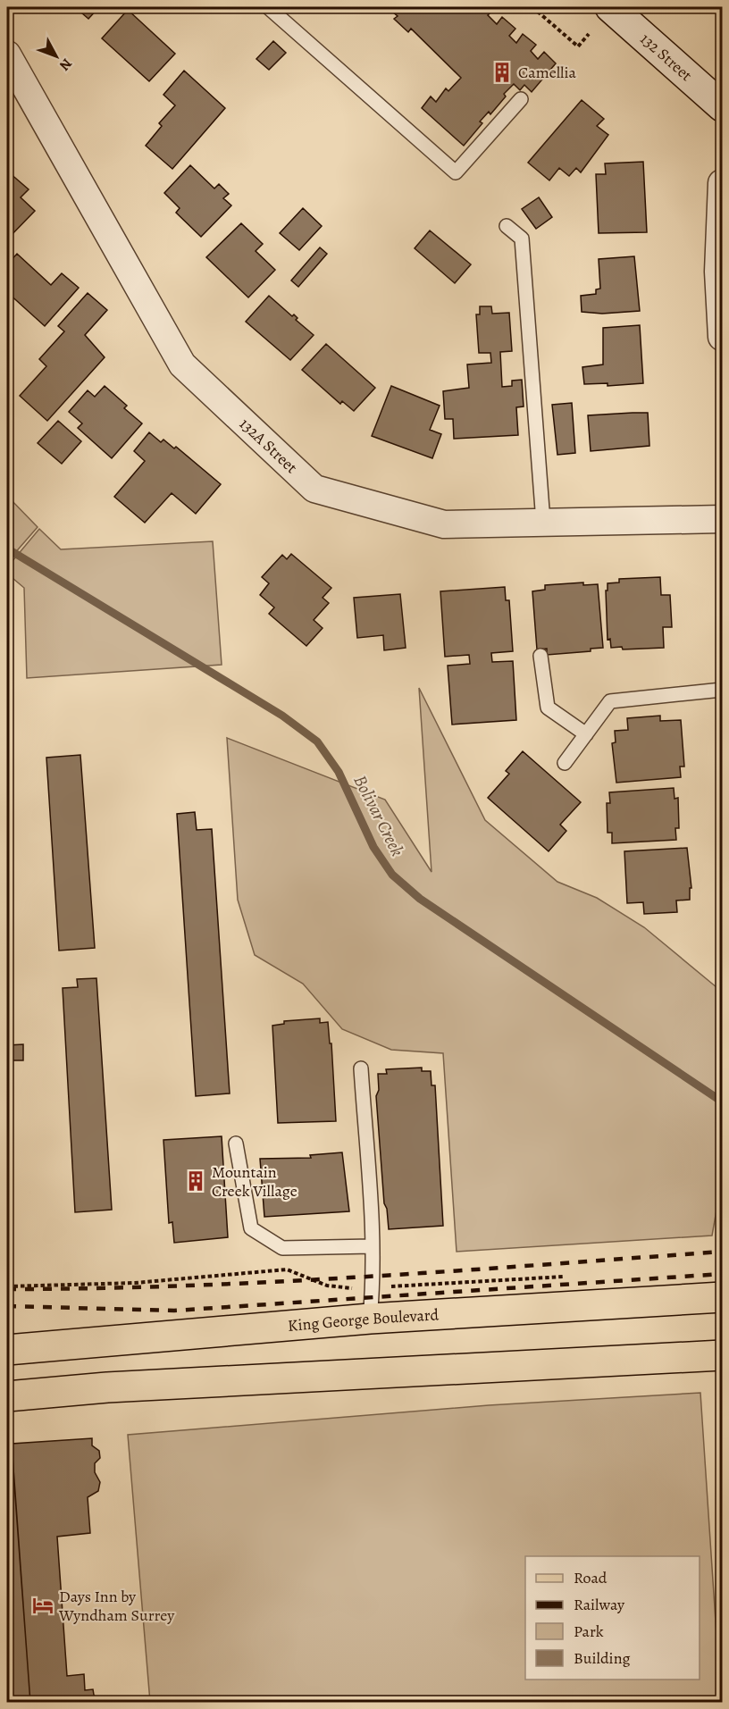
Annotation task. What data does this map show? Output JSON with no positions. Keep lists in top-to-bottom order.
{
  "streets": {
    "main road": ["132 Street", "King George Boulevard"],
    "street": ["132A Street"]
  },
  "water": ["Bolivar Creek"],
  "places": {
    "building": ["Camellia", "Mountain Creek Village"],
    "hotel": ["Days Inn by Wyndham Surrey"]
  },
  "legend": [
    "Road",
    "Railway",
    "Park",
    "Building"
  ],
  "north": "bottom right"
}
